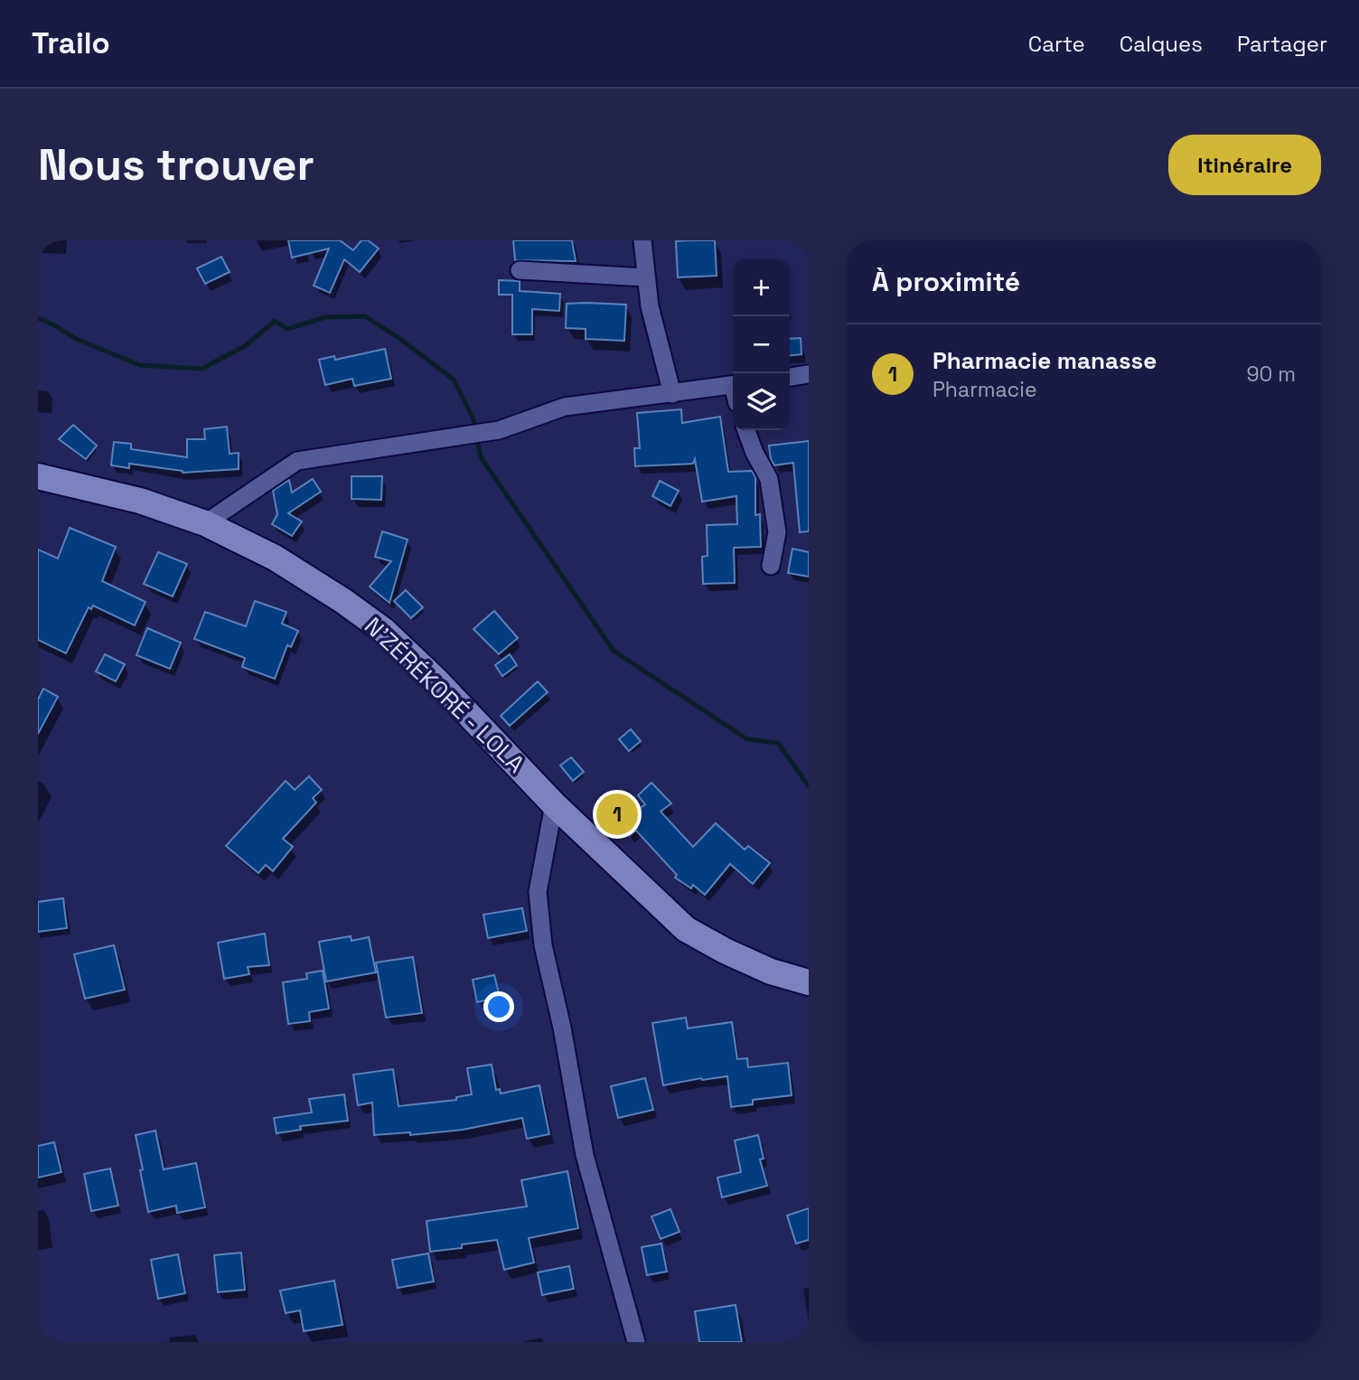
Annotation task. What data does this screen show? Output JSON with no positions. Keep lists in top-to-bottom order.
{
  "streets": {
    "highway": ["N'ZÉRÉKORÉ - LOLA"]
  },
  "page": {
    "header": "Trailo",
    "nav": ["Carte", "Calques", "Partager"],
    "buttons": "Itinéraire",
    "title": "Nous trouver",
    "heading": "À proximité",
    "map_buttons": ["+", "−"],
    "list": [
      {
        "mark": "1",
        "name": "Pharmacie manasse",
        "note": "Pharmacie",
        "value": "90 m"
      }
    ],
    "pins": "1"
  }
}
